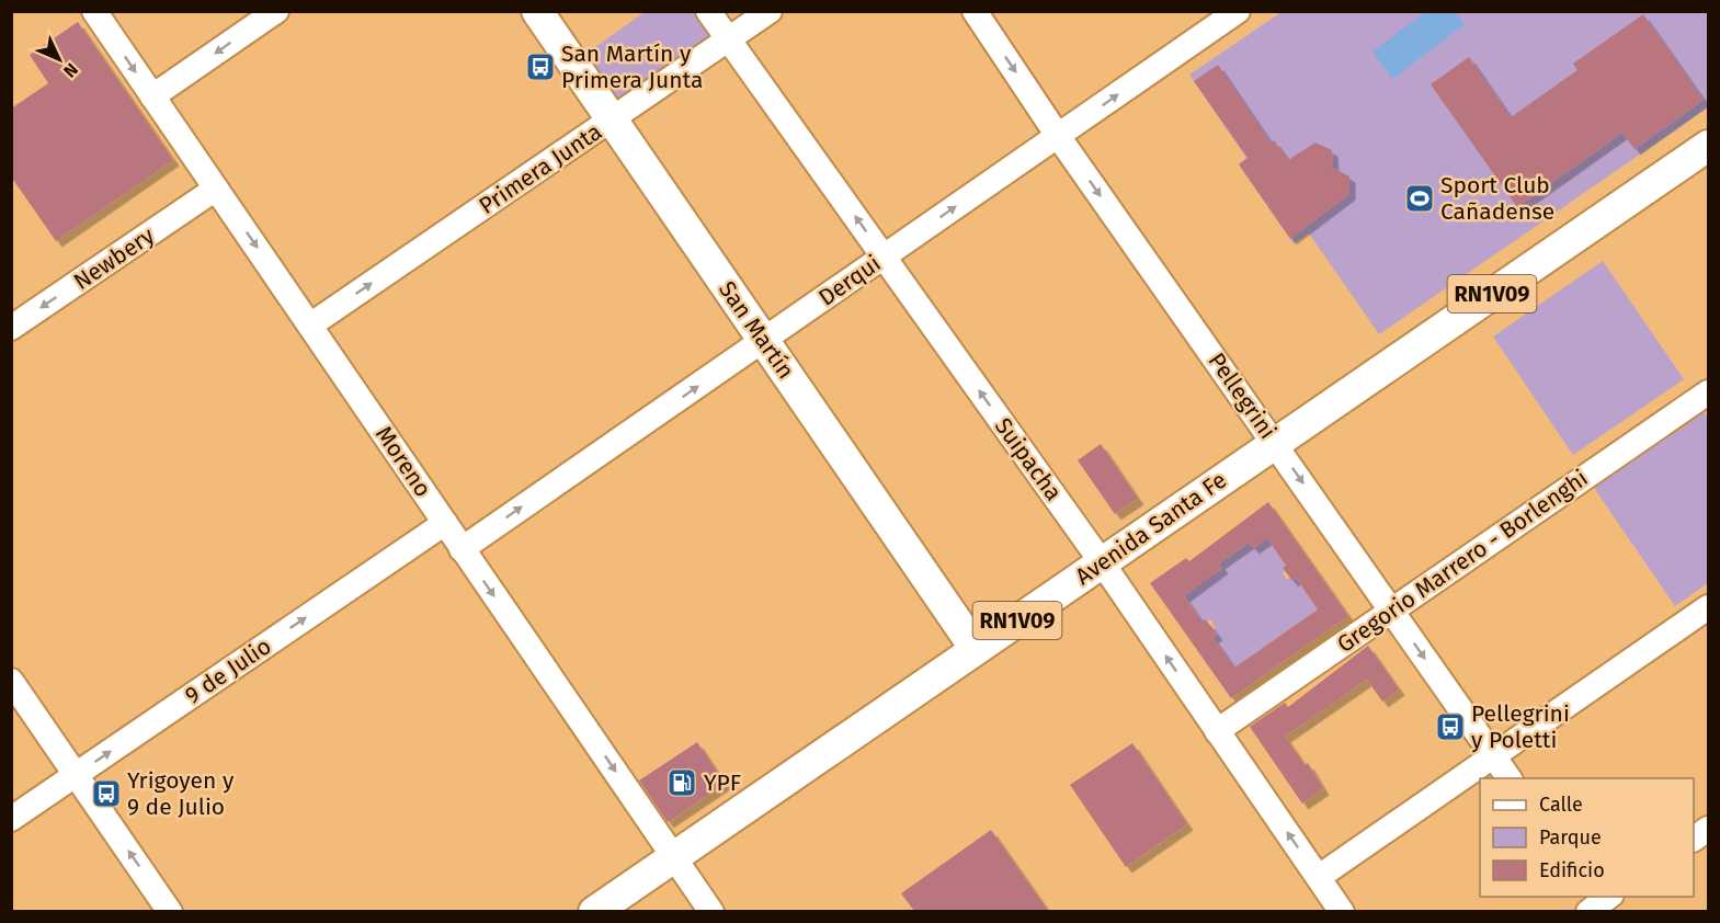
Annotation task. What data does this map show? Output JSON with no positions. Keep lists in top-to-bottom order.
{
  "streets": {
    "main road": ["RN1V09", "San Martín", "Avenida Santa Fe"],
    "street": [
      "Primera Junta",
      "Newbery",
      "Derqui",
      "Pellegrini",
      "Suipacha",
      "Moreno",
      "Gregorio Marrero - Borlenghi",
      "9 de Julio"
    ]
  },
  "crossings": [
    ["Primera Junta", "San Martín"],
    ["Primera Junta", "Suipacha"],
    ["Primera Junta", "Moreno"],
    ["Newbery", "Moreno"],
    ["Derqui", "San Martín"],
    ["Derqui", "Pellegrini"],
    ["Derqui", "Suipacha"],
    ["Derqui", "Moreno"],
    ["San Martín", "Avenida Santa Fe"],
    ["Pellegrini", "Avenida Santa Fe"],
    ["Pellegrini", "Gregorio Marrero - Borlenghi"],
    ["Suipacha", "Avenida Santa Fe"],
    ["Suipacha", "Gregorio Marrero - Borlenghi"],
    ["Moreno", "Avenida Santa Fe"],
    ["Moreno", "9 de Julio"]
  ],
  "one_way": [
    "Primera Junta",
    "Newbery",
    "Derqui",
    "Pellegrini",
    "Suipacha",
    "Moreno",
    "9 de Julio"
  ],
  "places": {
    "bus stop": ["San Martín y Primera Junta", "Pellegrini y Poletti", "Yrigoyen y 9 de Julio"],
    "sports": ["Sport Club Cañadense"],
    "fuel station": ["YPF"]
  },
  "legend": ["Calle", "Parque", "Edificio"],
  "north": "bottom right"
}
